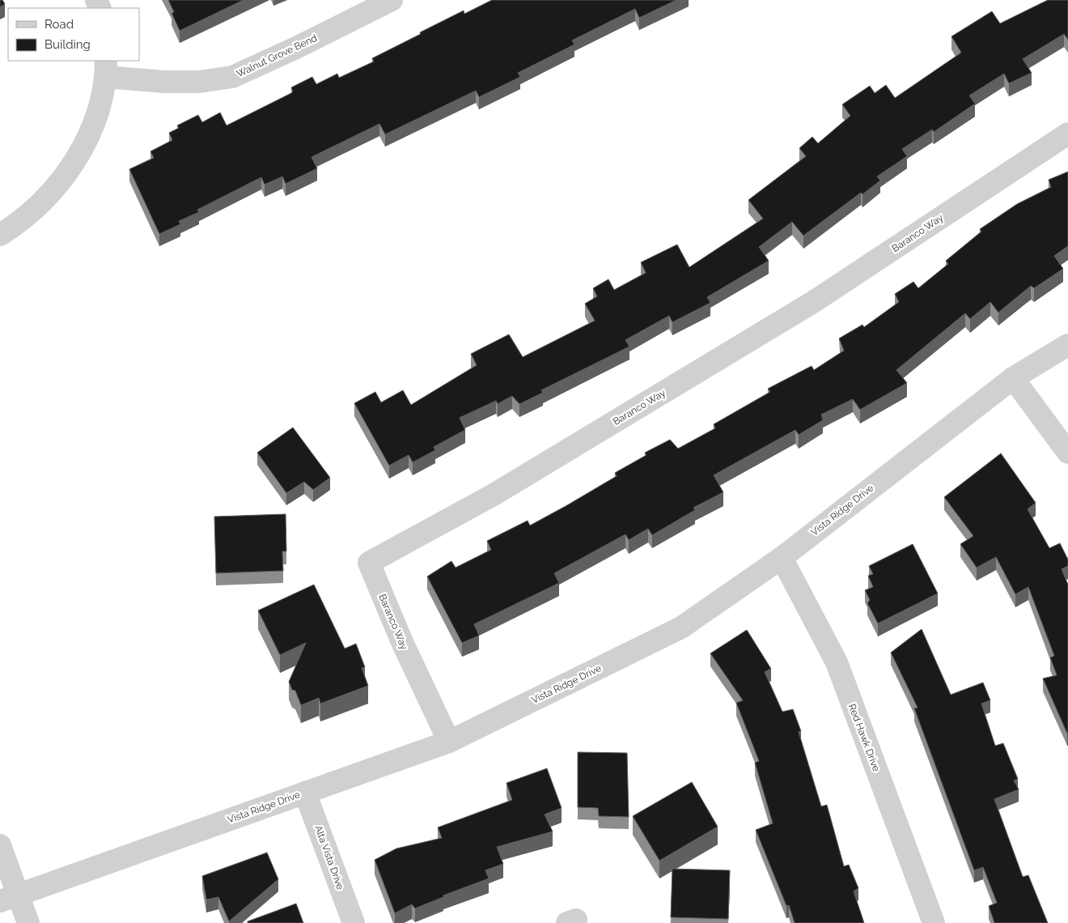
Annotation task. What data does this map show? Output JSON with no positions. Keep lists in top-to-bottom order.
{
  "streets": {
    "street": [
      "Walnut Grove Bend",
      "Baranco Way",
      "Vista Ridge Drive",
      "Red Hawk Drive",
      "Alta Vista Drive"
    ]
  },
  "crossings": [
    ["Baranco Way", "Vista Ridge Drive"],
    ["Vista Ridge Drive", "Red Hawk Drive"],
    ["Vista Ridge Drive", "Alta Vista Drive"]
  ],
  "legend": ["Road", "Building"]
}
